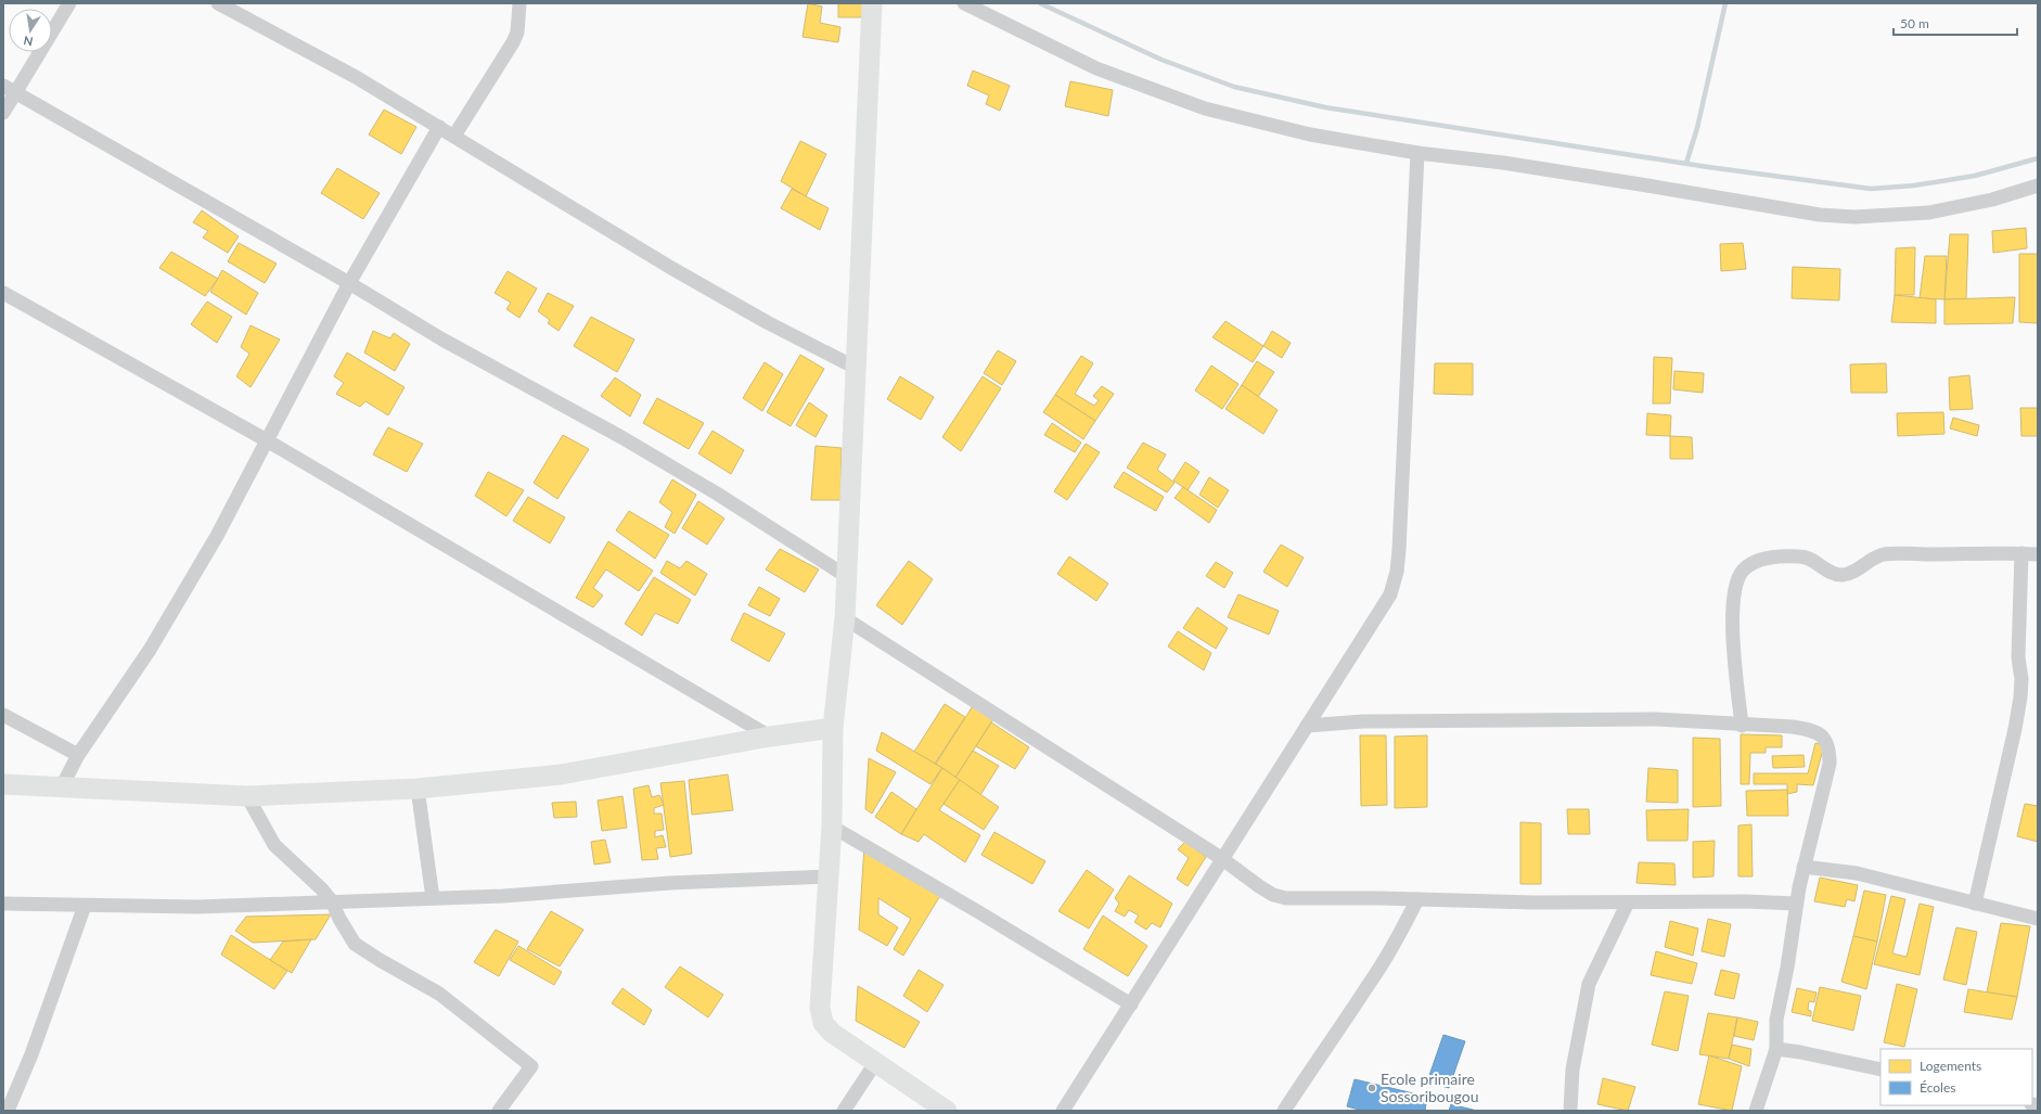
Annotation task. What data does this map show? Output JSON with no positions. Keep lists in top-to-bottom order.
{
  "places": ["Ecole primaire Sossoribougou"],
  "legend": ["Logements", "Écoles"],
  "scale_bar": "50 m",
  "north": "bottom"
}
